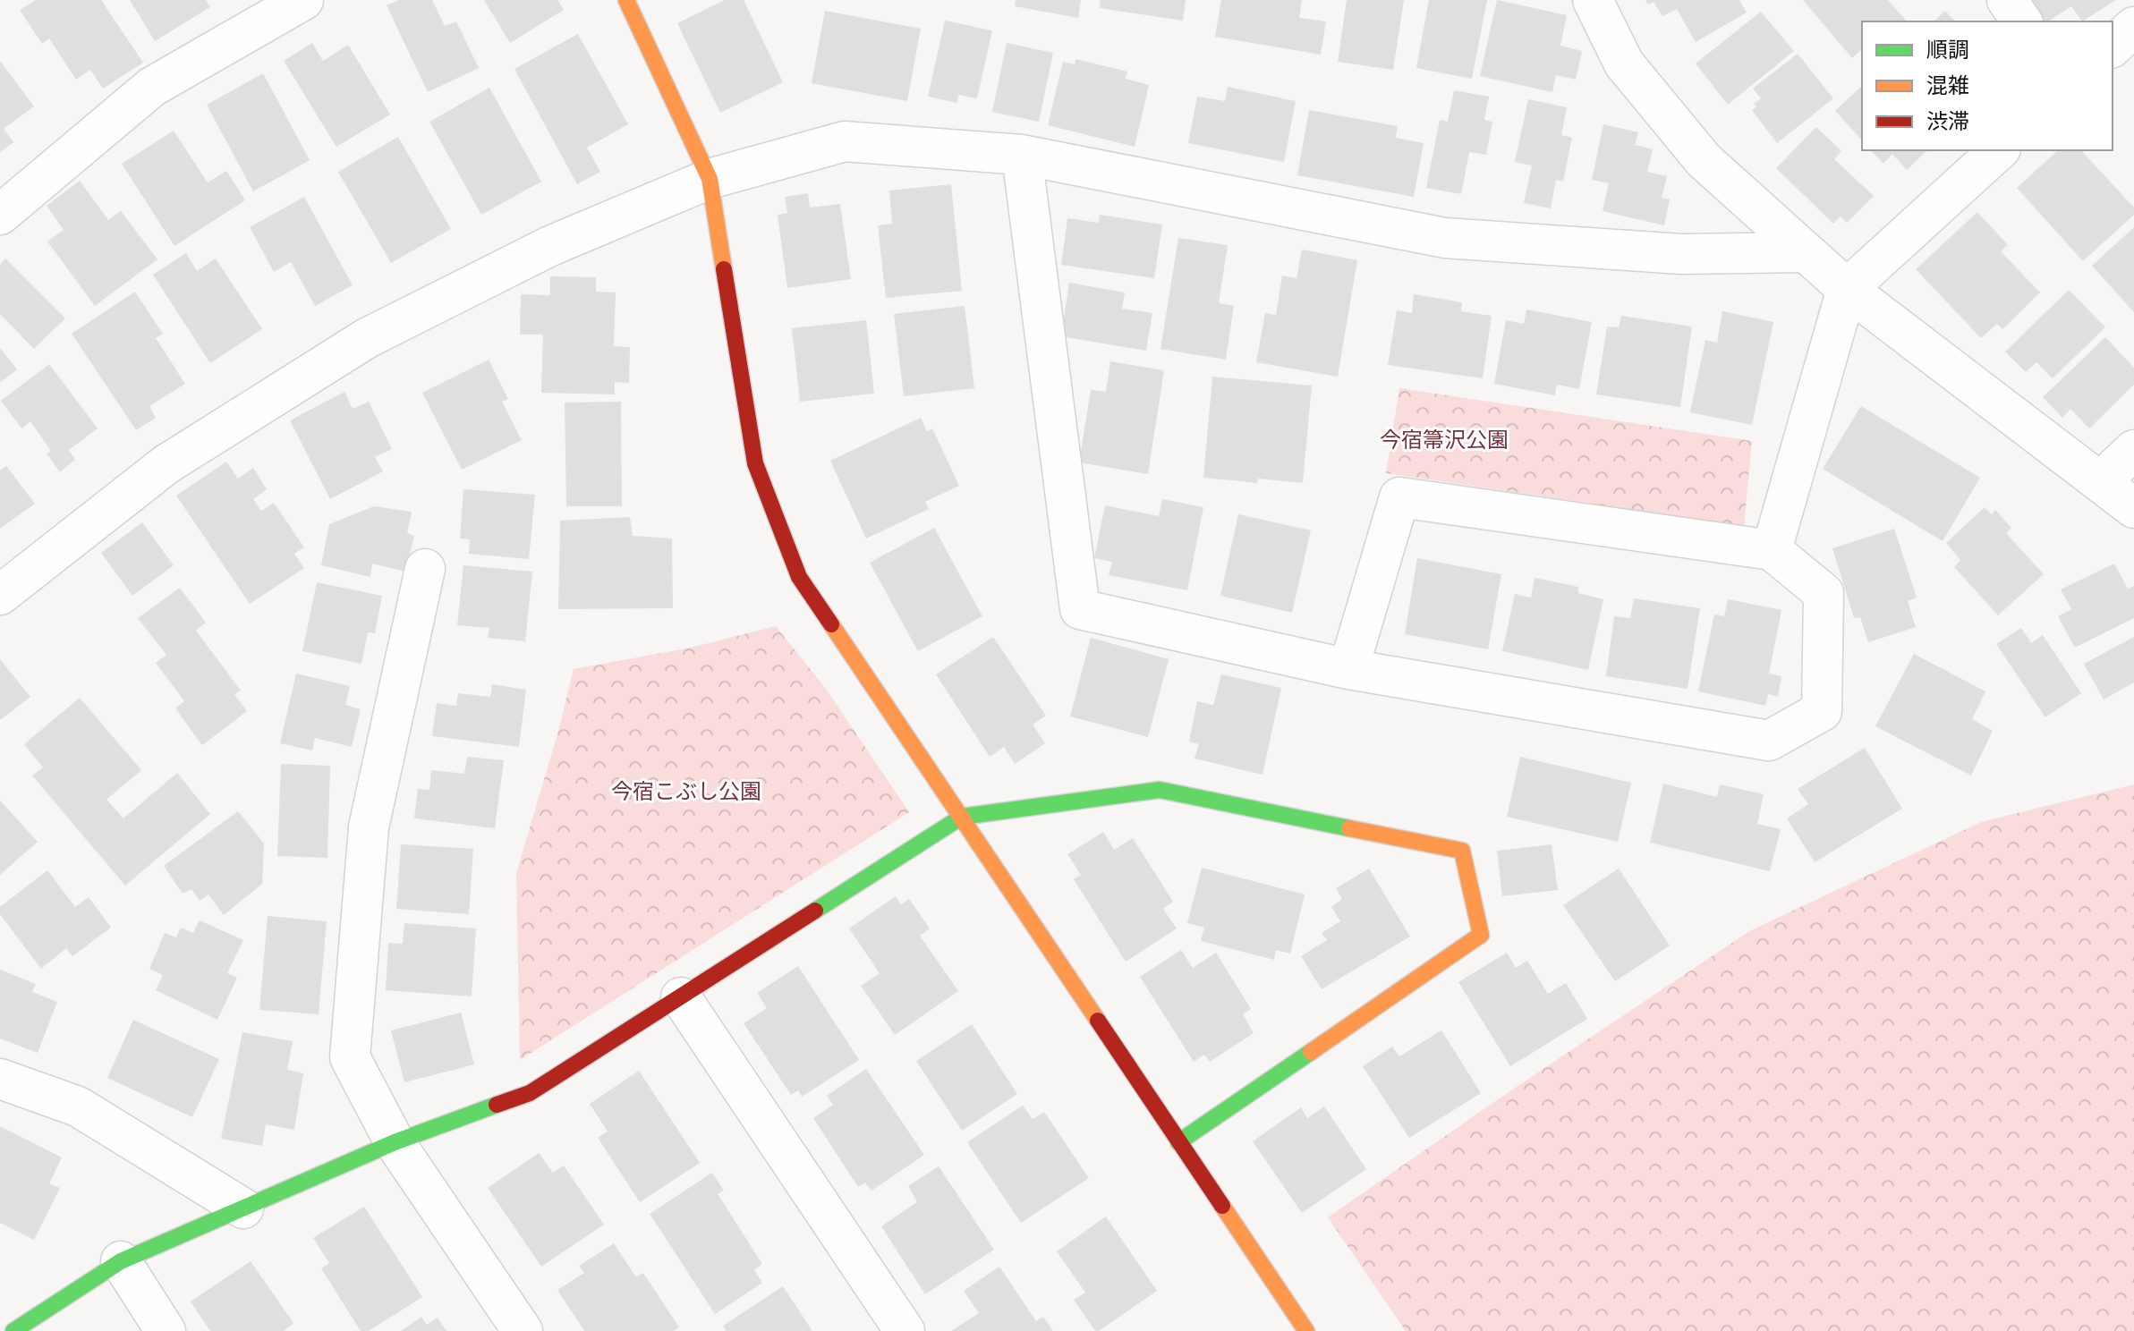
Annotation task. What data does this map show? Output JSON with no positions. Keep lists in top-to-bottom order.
{
  "parks": ["今宿箒沢公園", "今宿こぶし公園"],
  "legend": ["順調", "混雑", "渋滞"]
}
